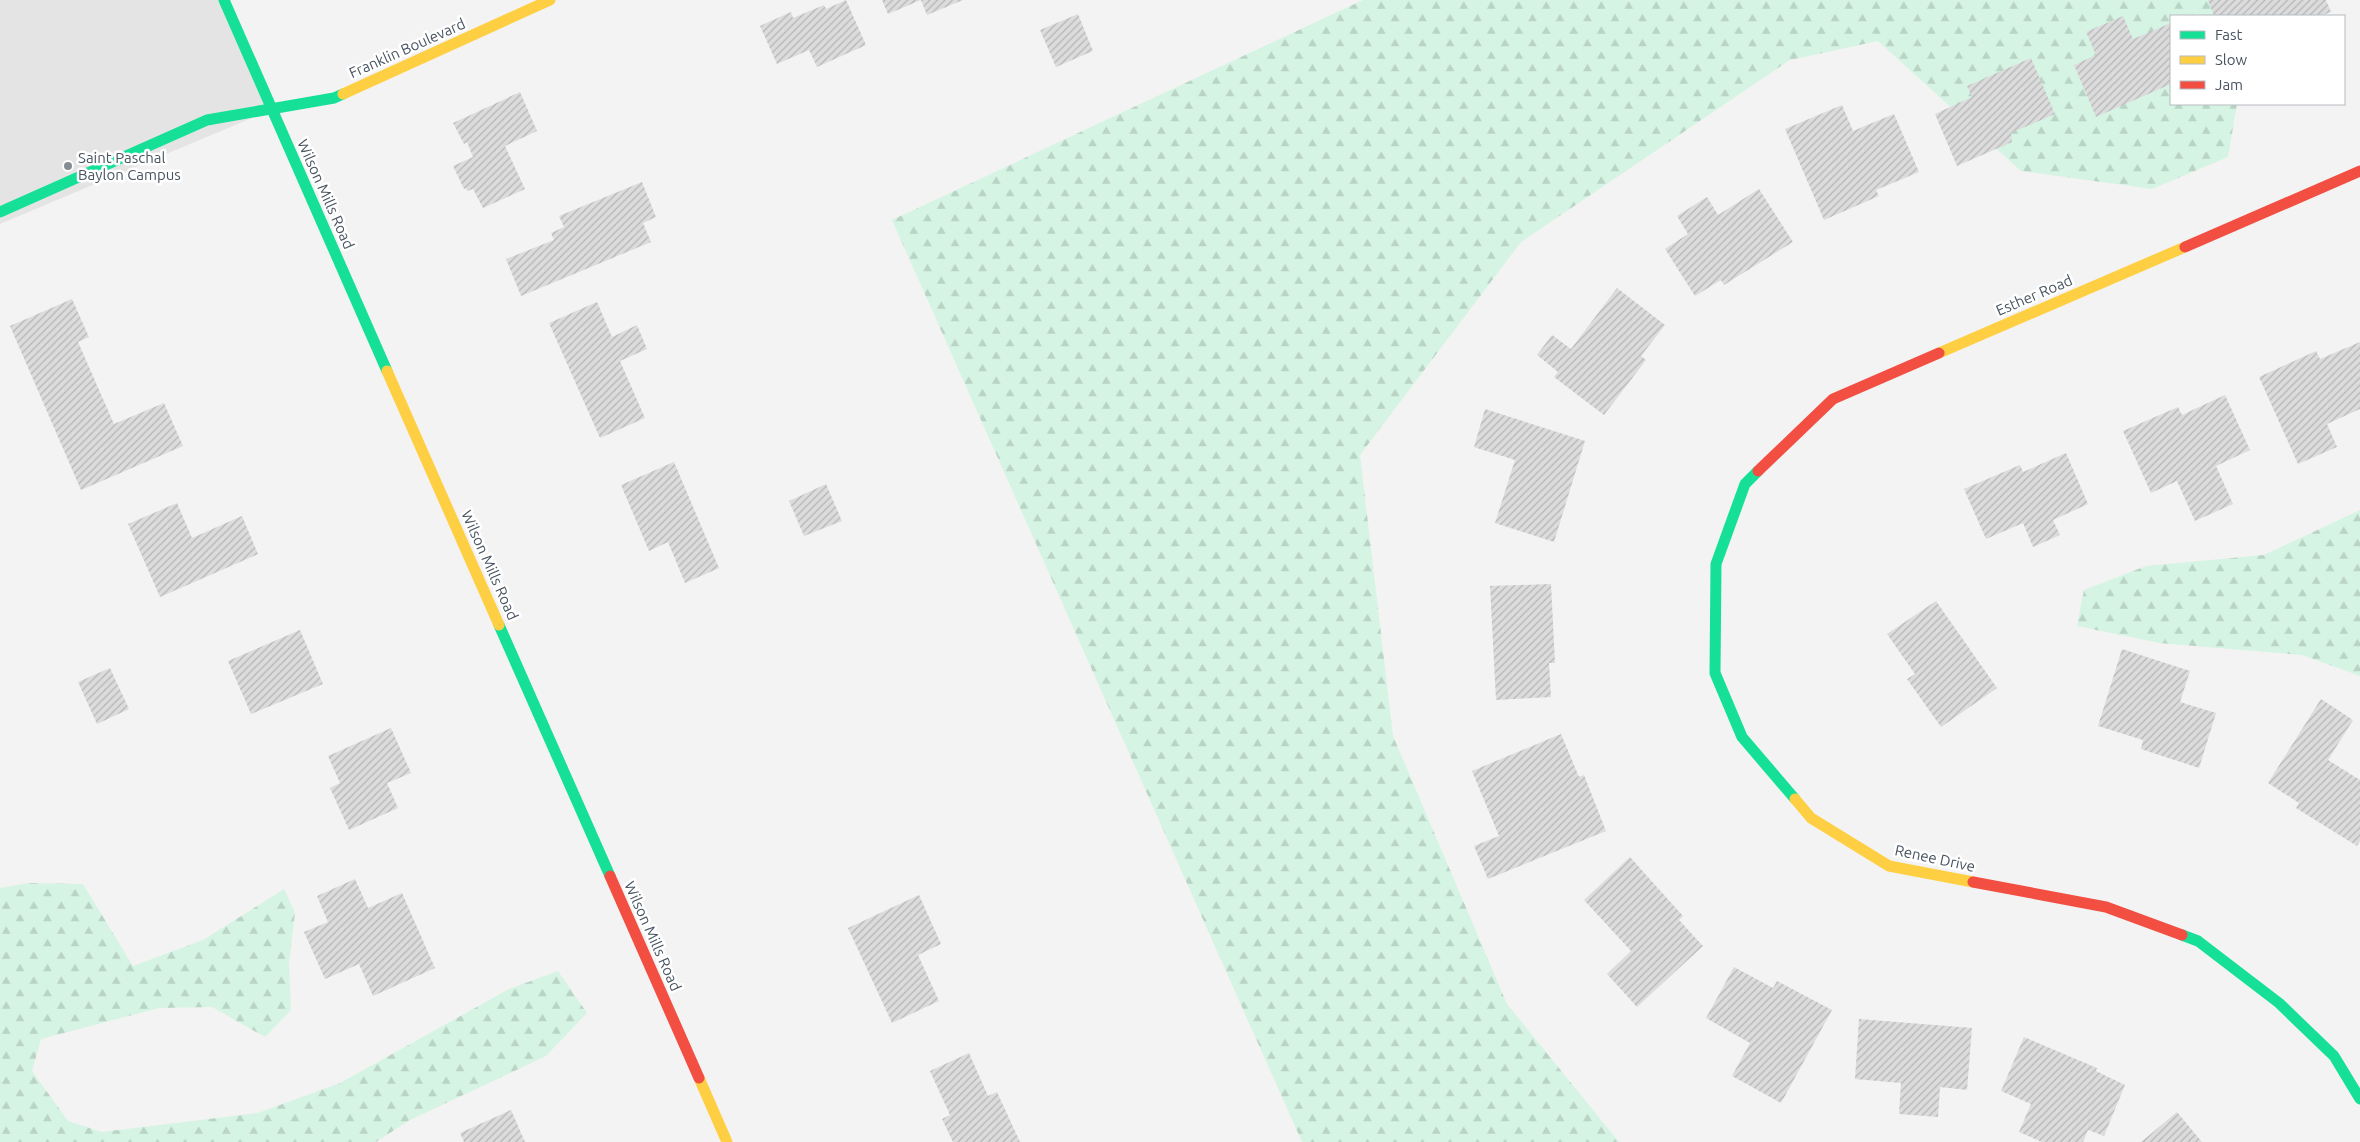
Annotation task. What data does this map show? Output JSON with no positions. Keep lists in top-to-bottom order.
{
  "streets": {
    "street": [
      "Franklin Boulevard",
      "Wilson Mills Road",
      "Esther Road",
      "Renee Drive"
    ]
  },
  "crossings": [
    ["Franklin Boulevard", "Wilson Mills Road"],
    ["Esther Road", "Renee Drive"]
  ],
  "places": ["Saint Paschal Baylon Campus"],
  "legend": ["Fast", "Slow", "Jam"]
}
